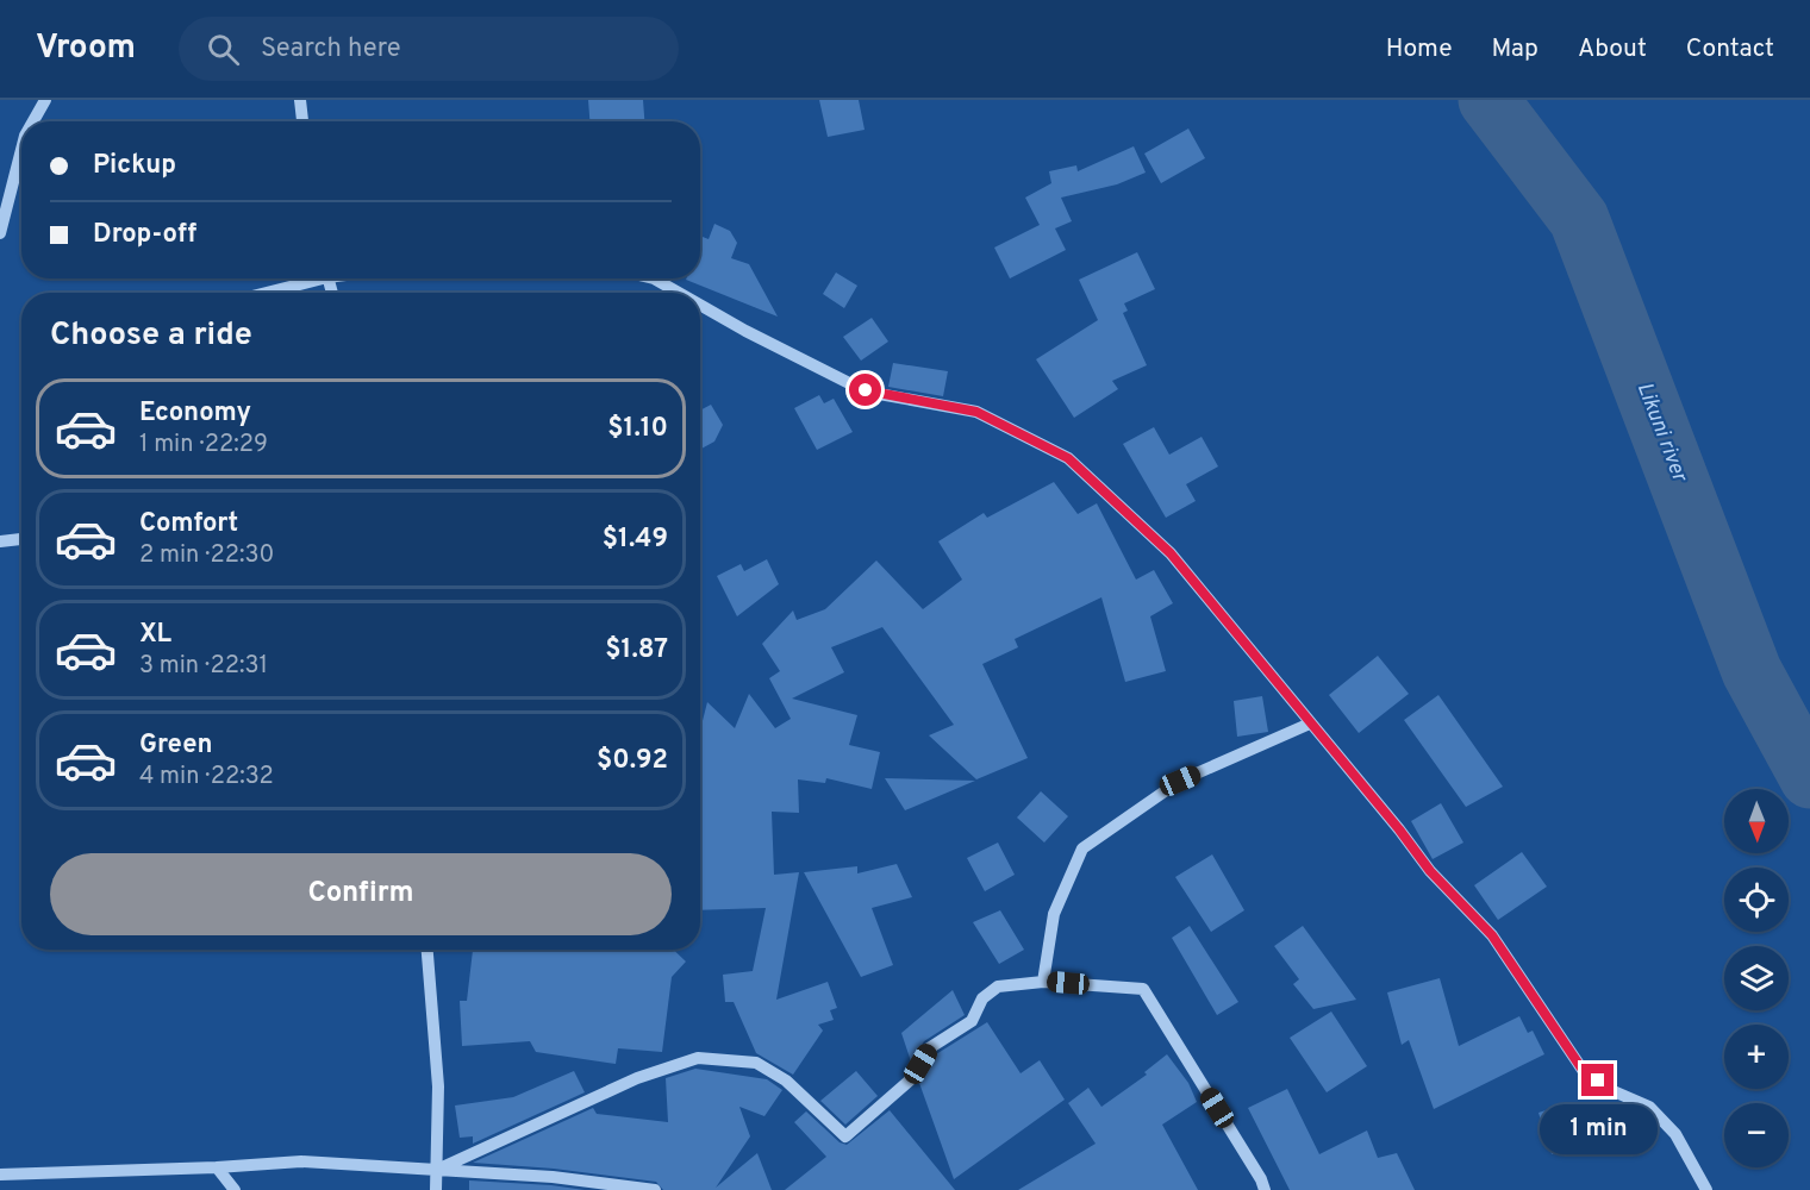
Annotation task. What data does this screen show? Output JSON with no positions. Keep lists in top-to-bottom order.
{
  "water": ["Likuni river"],
  "north": "bottom",
  "page": {
    "header": "Vroom",
    "search": "Search here",
    "nav": [
      "Home",
      "Map",
      "About",
      "Contact"
    ],
    "banner": ["Pickup", "Drop-off"],
    "heading": "Choose a ride",
    "list": [
      {
        "name": "Economy",
        "note": "1 min · 22:29",
        "value": "$1.10"
      },
      {
        "name": "Comfort",
        "note": "2 min · 22:30",
        "value": "$1.49"
      },
      {
        "name": "XL",
        "note": "3 min · 22:31",
        "value": "$1.87"
      },
      {
        "name": "Green",
        "note": "4 min · 22:32",
        "value": "$0.92"
      }
    ],
    "map_buttons": ["+", "−"],
    "buttons": "Confirm",
    "bubble": "1 min"
  }
}
